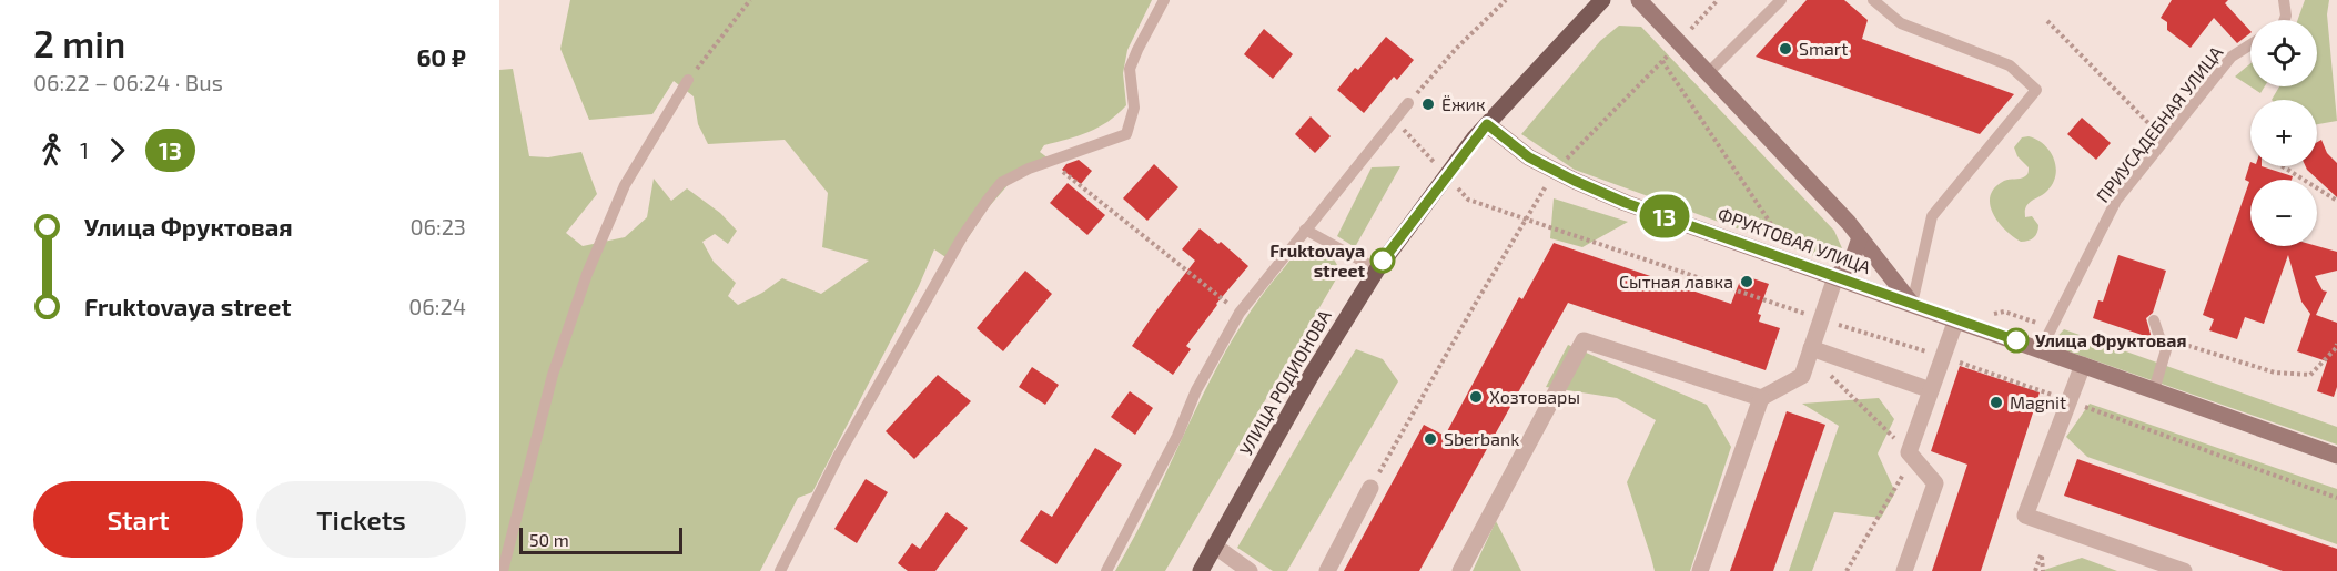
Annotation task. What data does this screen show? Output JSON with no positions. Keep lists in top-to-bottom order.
{
  "streets": {
    "main road": ["УЛИЦА РОДИОНОВА"],
    "street": ["ФРУКТОВАЯ УЛИЦА"],
    "lane": ["ПРИУСАДЕБНАЯ УЛИЦА"]
  },
  "crossings": [
    ["ПРИУСАДЕБНАЯ УЛИЦА", "ФРУКТОВАЯ УЛИЦА"],
    ["ФРУКТОВАЯ УЛИЦА", "УЛИЦА РОДИОНОВА"]
  ],
  "places": [
    "Smart",
    "Ёжик",
    "Fruktovaya street",
    "Сытная лавка",
    "Улица Фруктовая",
    "Хозтовары",
    "Magnit",
    "Sberbank"
  ],
  "lines": ["bus line 13"],
  "scale_bar": "50 m",
  "page": {
    "heading": ["2 min", "06:22 – 06:24 · Bus", "60 ₽"],
    "on_map": "13",
    "map_buttons": ["+", "−"],
    "legs": ["1", "13"],
    "list": [
      {
        "name": "Улица Фруктовая",
        "value": "06:23"
      },
      {
        "name": "Fruktovaya street",
        "value": "06:24"
      }
    ],
    "buttons": ["Start", "Tickets"],
    "scale": "50 m"
  }
}
